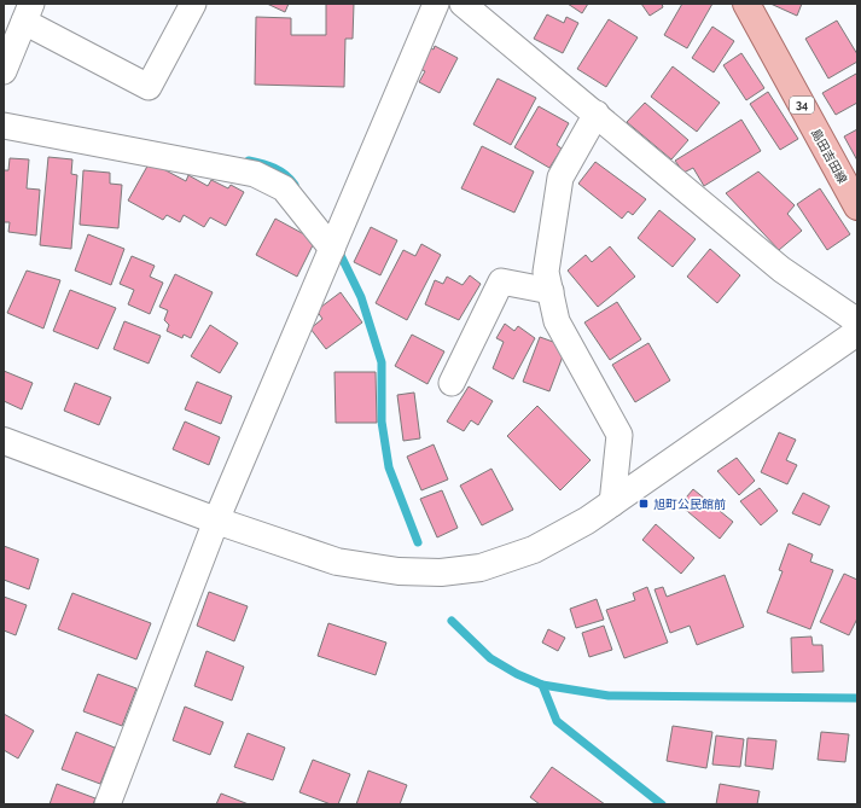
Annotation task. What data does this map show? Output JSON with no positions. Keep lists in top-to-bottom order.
{
  "streets": {
    "main road": ["34", "島田吉田線"]
  },
  "places": {
    "transit": ["旭町公民館前"]
  }
}
